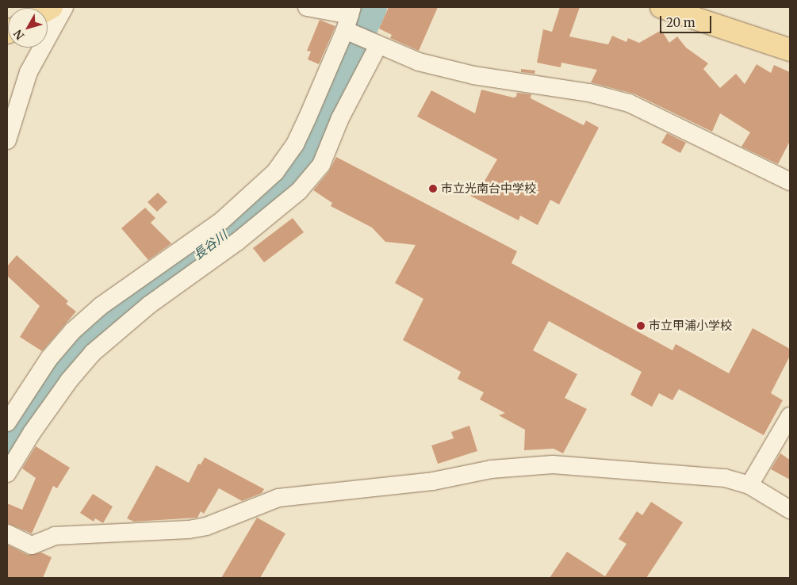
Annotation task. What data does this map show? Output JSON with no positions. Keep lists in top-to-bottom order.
{
  "water": ["長谷川"],
  "places": ["市立光南台中学校", "市立甲浦小学校"],
  "scale_bar": "20 m",
  "north": "bottom left"
}
